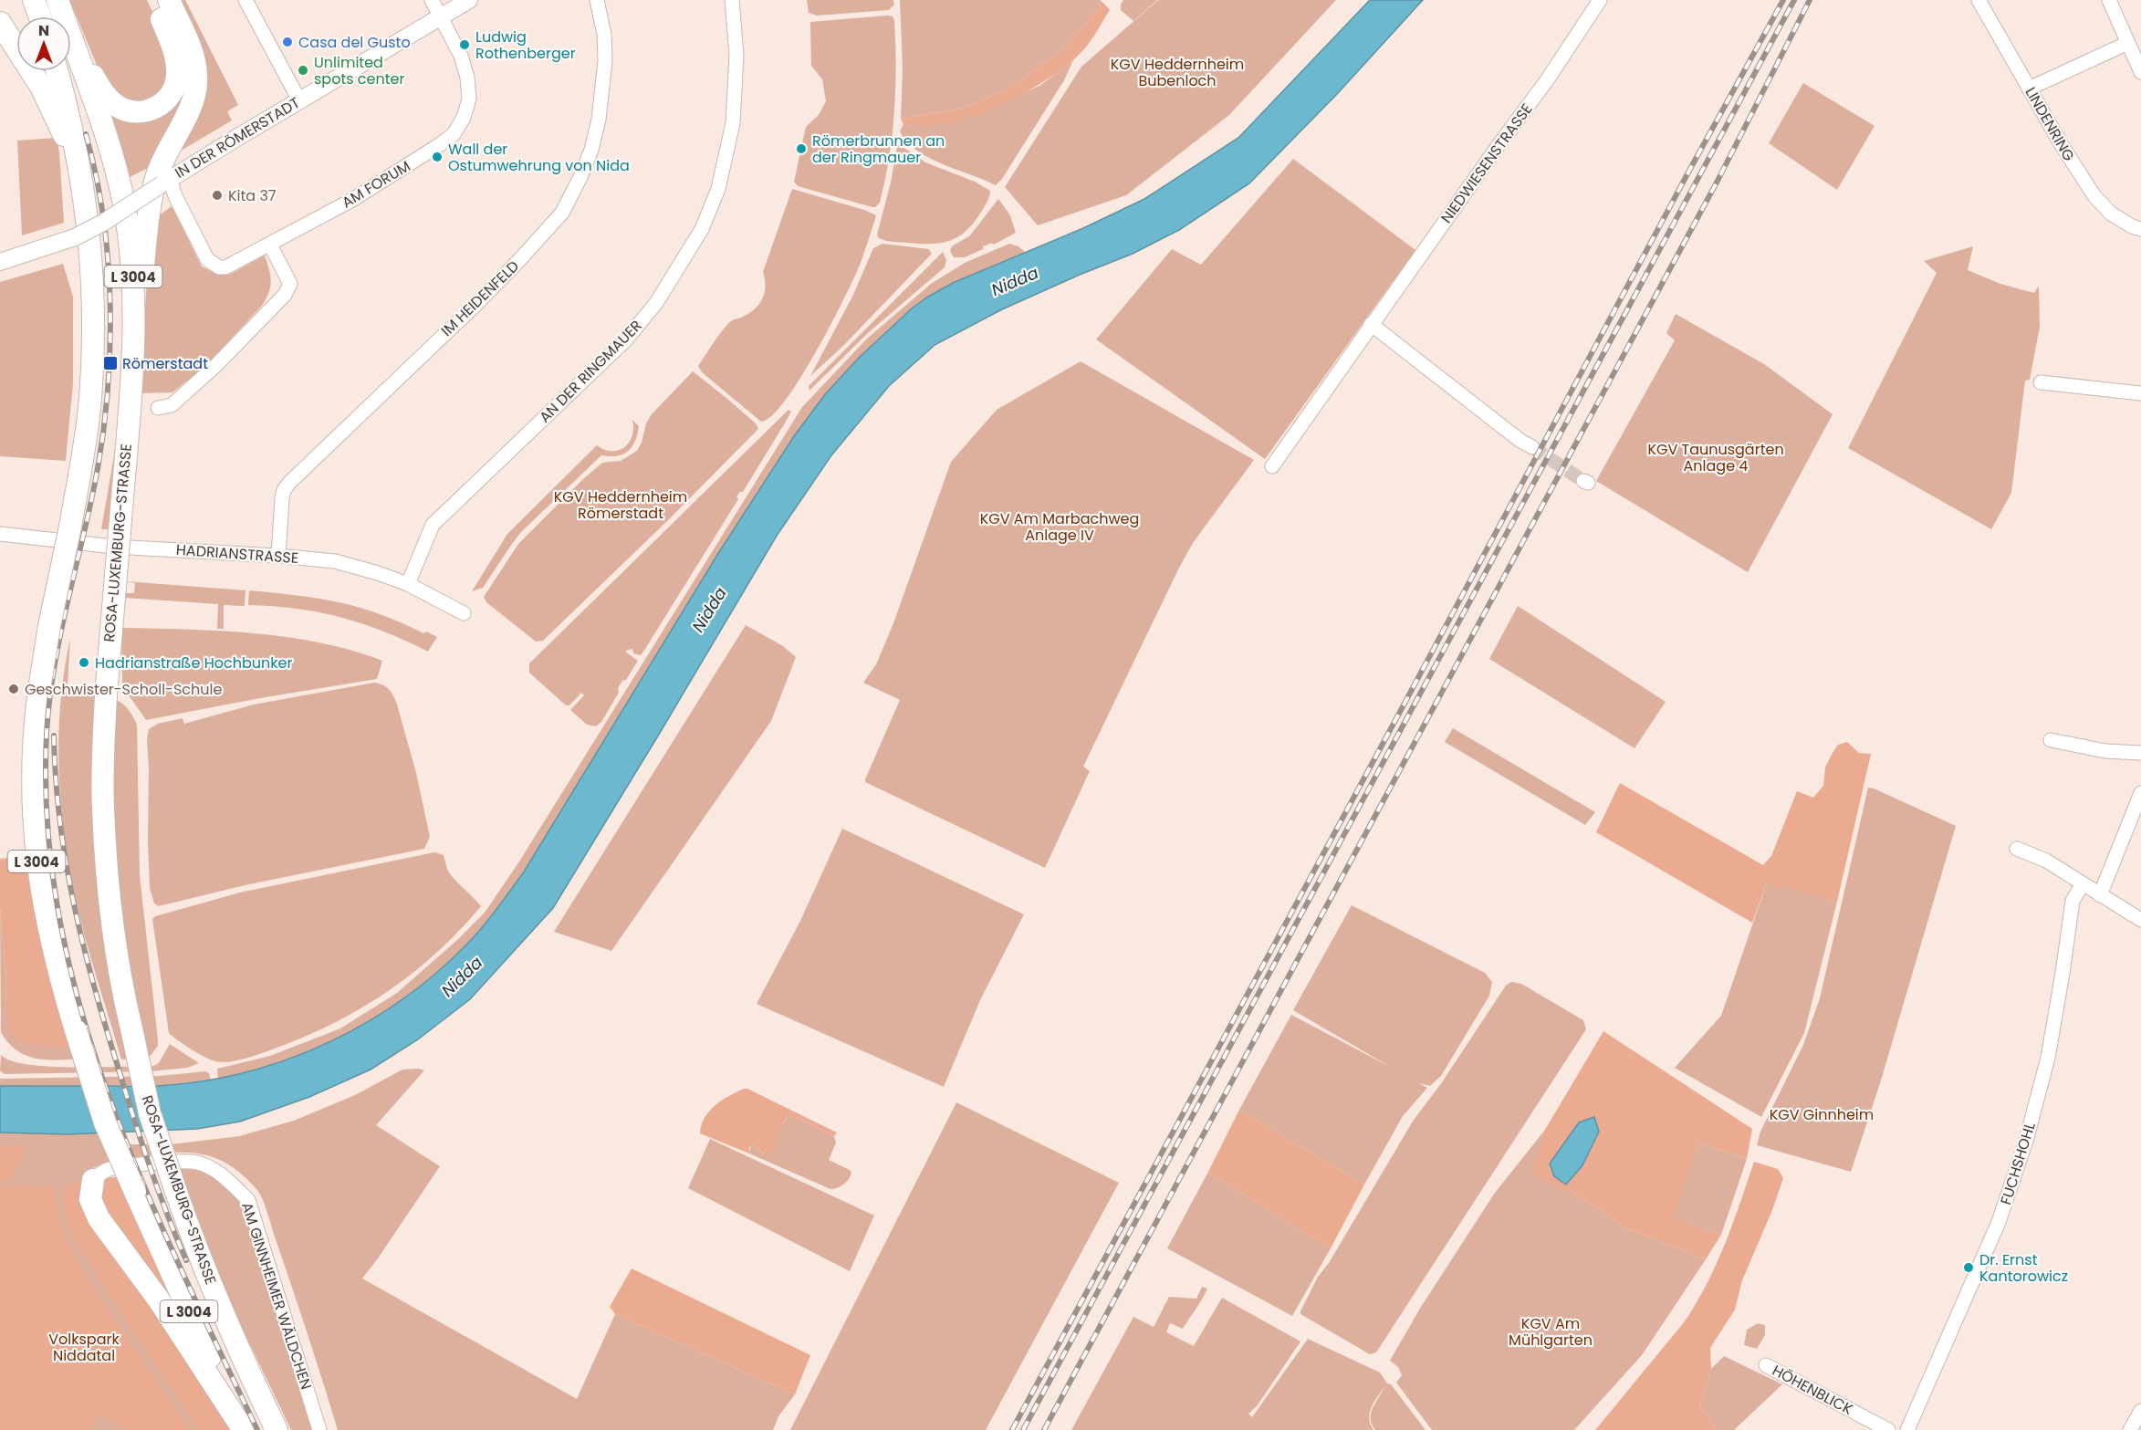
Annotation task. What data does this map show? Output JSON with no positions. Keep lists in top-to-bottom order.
{
  "streets": {
    "highway": ["L 3004", "ROSA-LUXEMBURG-STRASSE"],
    "street": [
      "LINDENRING",
      "IN DER RÖMERSTADT",
      "NIEDWIESENSTRASSE",
      "AM FORUM",
      "IM HEIDENFELD",
      "AN DER RINGMAUER",
      "HADRIANSTRASSE",
      "FUCHSHOHL",
      "AM GINNHEIMER WÄLDCHEN",
      "HÖHENBLICK"
    ]
  },
  "crossings": [
    ["IN DER RÖMERSTADT", "AM FORUM"],
    ["IM HEIDENFELD", "HADRIANSTRASSE"],
    ["AN DER RINGMAUER", "HADRIANSTRASSE"]
  ],
  "water": ["Nidda"],
  "parks": [
    "KGV Heddernheim Bubenloch",
    "KGV Taunusgärten Anlage 4",
    "KGV Heddernheim Römerstadt",
    "KGV Am Marbachweg Anlage IV",
    "KGV Ginnheim",
    "KGV Am Mühlgarten",
    "Volkspark Niddatal"
  ],
  "places": {
    "other": [
      "Casa del Gusto",
      "Ludwig Rothenberger",
      "Unlimited spots center",
      "Römerbrunnen an der Ringmauer",
      "Wall der Ostumwehrung von Nida",
      "Kita 37",
      "Hadrianstraße Hochbunker",
      "Geschwister-Scholl-Schule",
      "Dr. Ernst Kantorowicz"
    ],
    "transit": ["Römerstadt"]
  },
  "north": "top"
}
